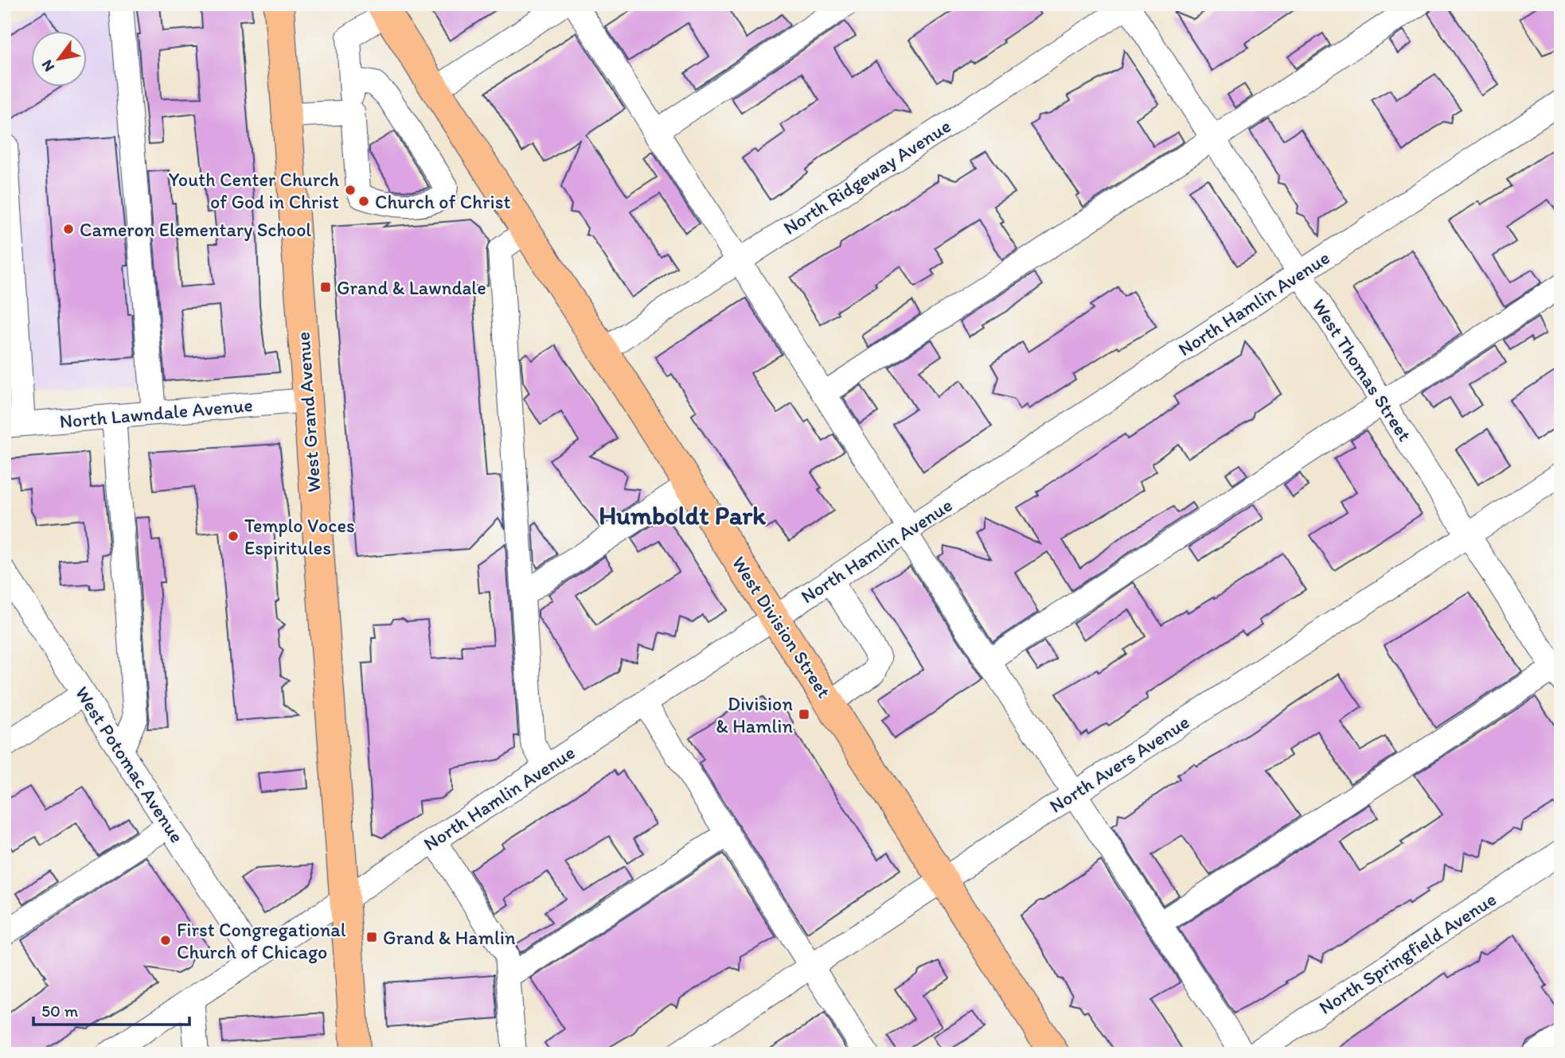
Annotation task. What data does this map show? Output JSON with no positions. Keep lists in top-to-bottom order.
{
  "streets": {
    "main road": ["West Grand Avenue", "West Division Street"],
    "street": [
      "North Ridgeway Avenue",
      "North Hamlin Avenue",
      "West Thomas Street",
      "North Lawndale Avenue",
      "North Avers Avenue",
      "West Potomac Avenue",
      "North Springfield Avenue"
    ]
  },
  "crossings": [
    ["North Ridgeway Avenue", "West Thomas Street"],
    ["North Ridgeway Avenue", "West Division Street"],
    ["North Hamlin Avenue", "West Thomas Street"],
    ["North Hamlin Avenue", "West Grand Avenue"],
    ["North Hamlin Avenue", "West Division Street"],
    ["North Hamlin Avenue", "West Potomac Avenue"],
    ["West Thomas Street", "North Avers Avenue"],
    ["West Grand Avenue", "North Lawndale Avenue"],
    ["West Division Street", "North Avers Avenue"]
  ],
  "districts": ["Humboldt Park"],
  "places": {
    "other": [
      "Youth Center Church of God in Christ",
      "Church of Christ",
      "Cameron Elementary School",
      "Templo Voces Espiritules",
      "First Congregational Church of Chicago"
    ],
    "transit": ["Grand & Lawndale", "Division & Hamlin", "Grand & Hamlin"]
  },
  "scale_bar": "50 m",
  "north": "bottom left"
}
